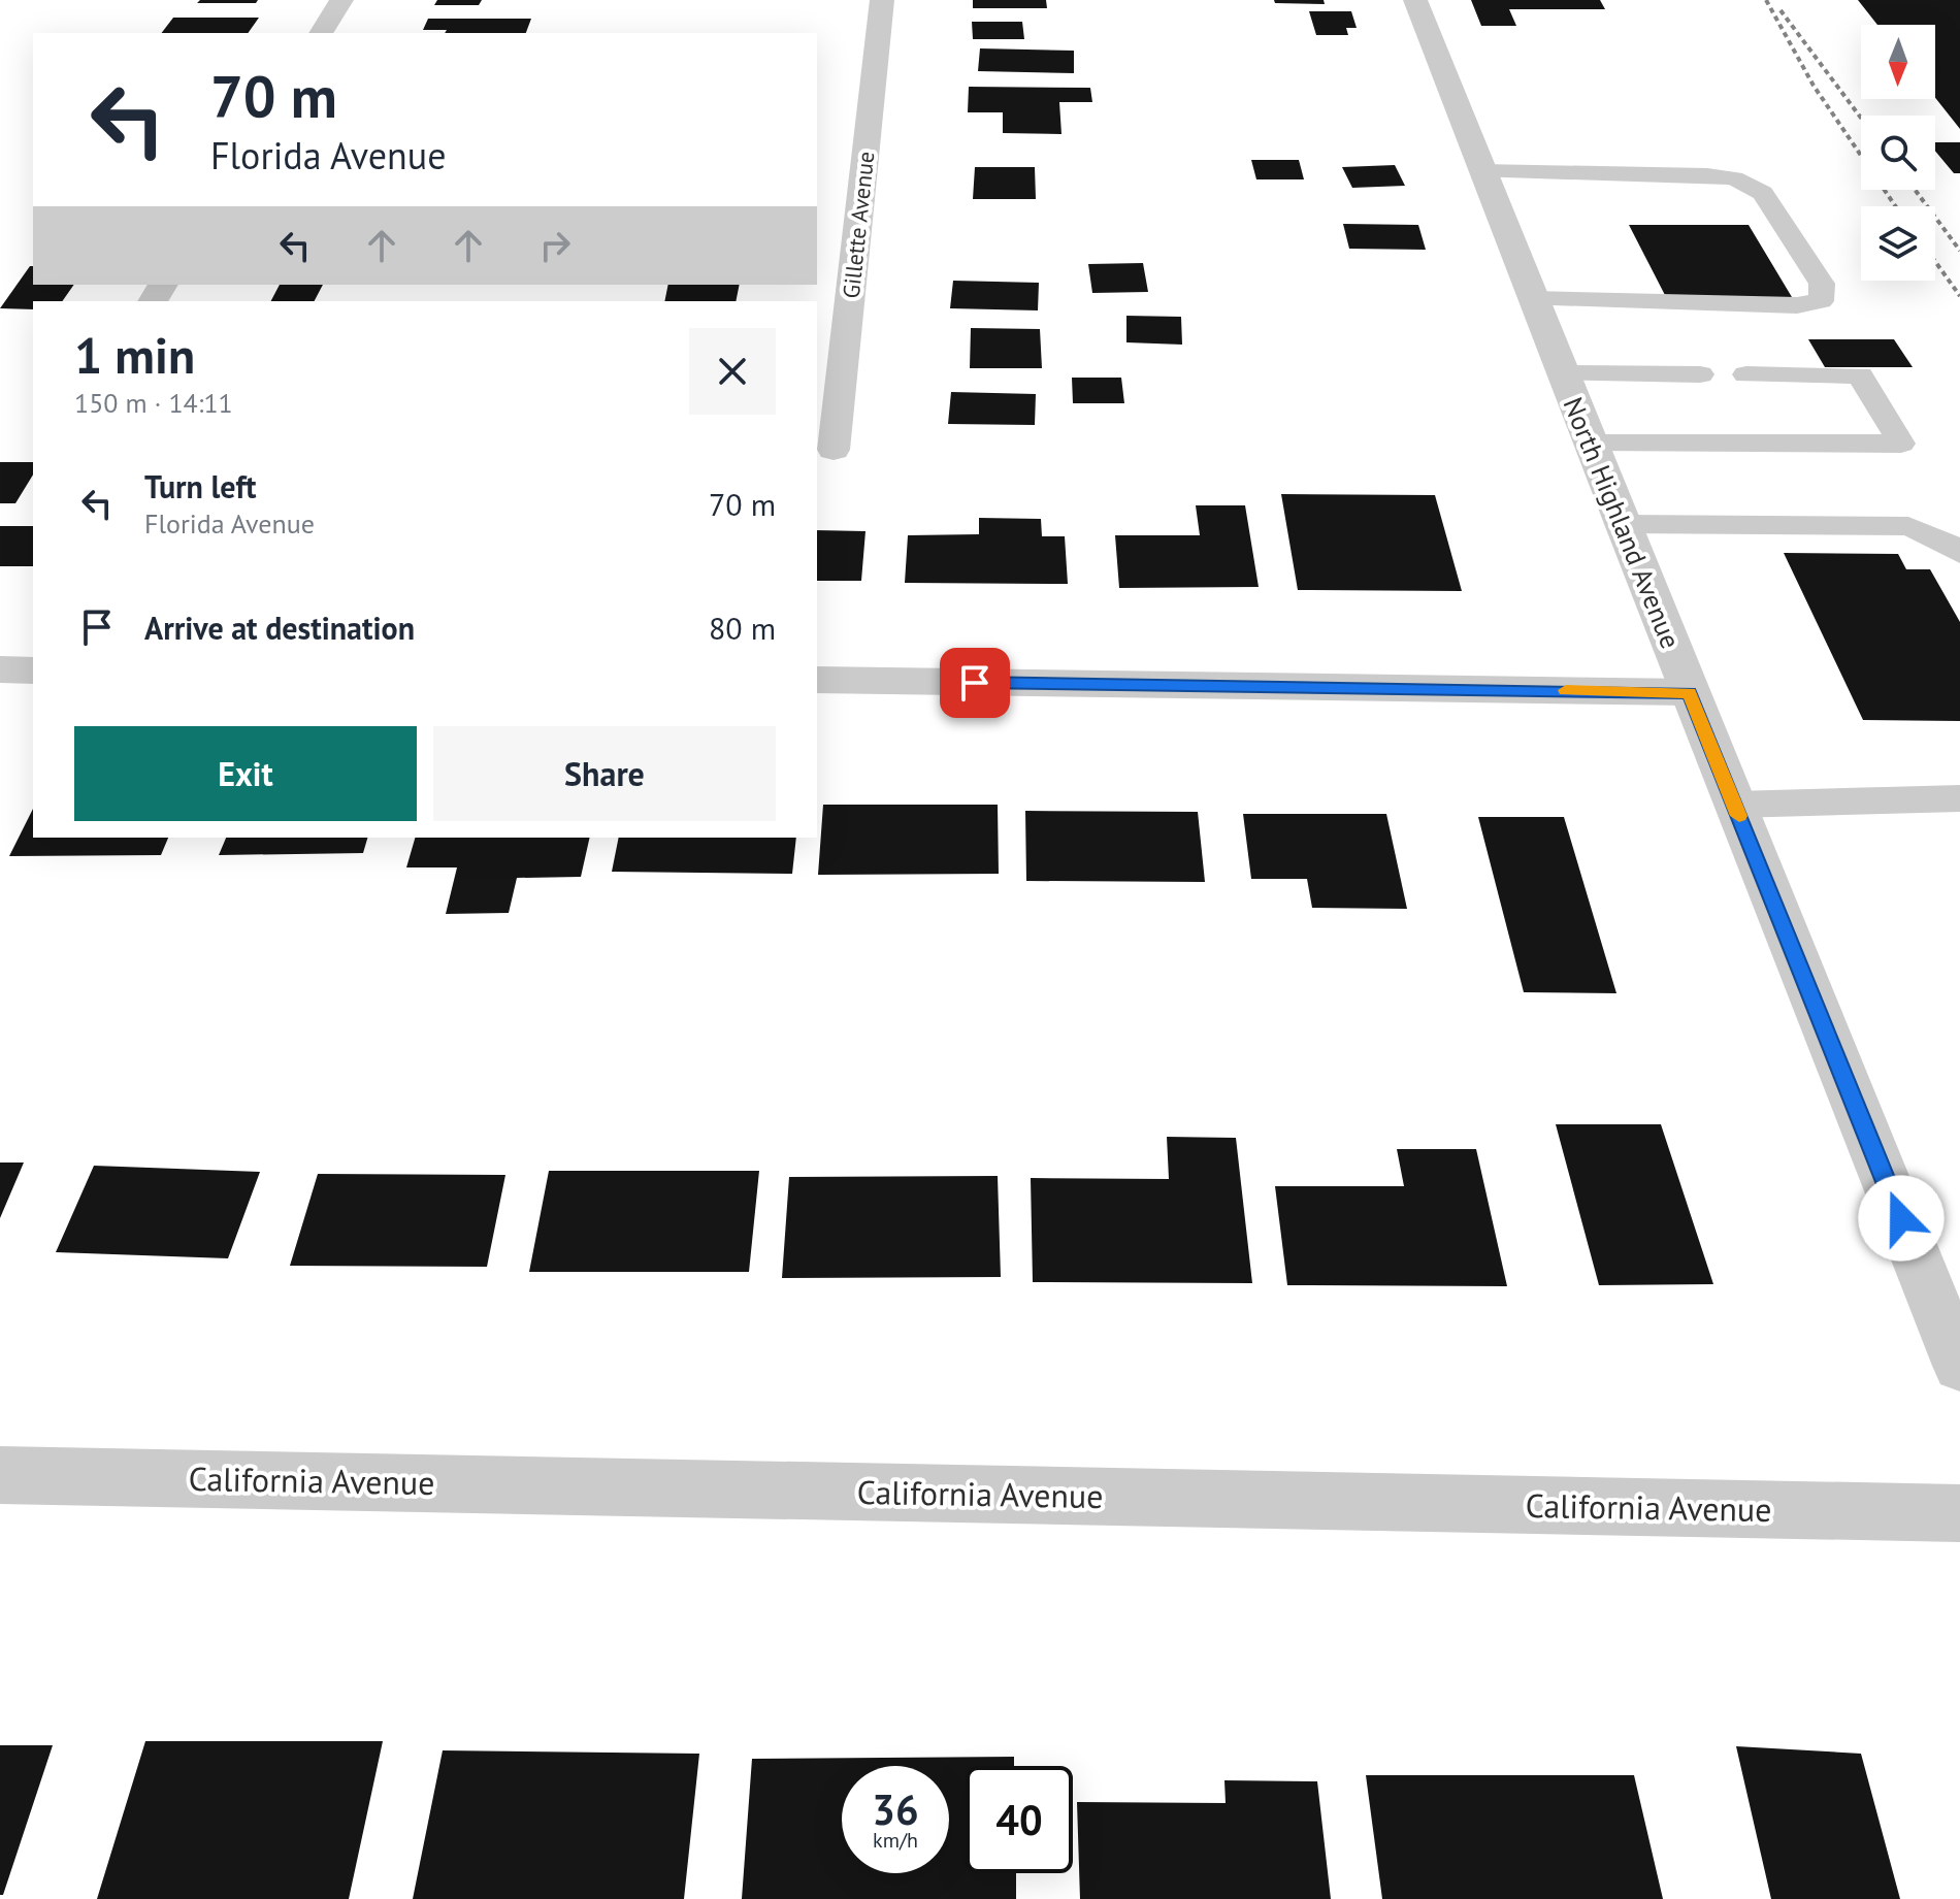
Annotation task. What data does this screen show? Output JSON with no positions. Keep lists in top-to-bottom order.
{
  "streets": {
    "street": ["Gillette Avenue", "North Highland Avenue", "California Avenue"]
  },
  "north": "bottom",
  "page": {
    "turn": ["70 m", "Florida Avenue"],
    "heading": ["1 min", "150 m · 14:11"],
    "list": [
      {
        "name": "Turn left",
        "note": "Florida Avenue",
        "value": "70 m"
      },
      {
        "name": "Arrive at destination",
        "value": "80 m"
      }
    ],
    "buttons": ["Exit", "Share"],
    "speed": "36 km/h",
    "limit": "40"
  }
}
